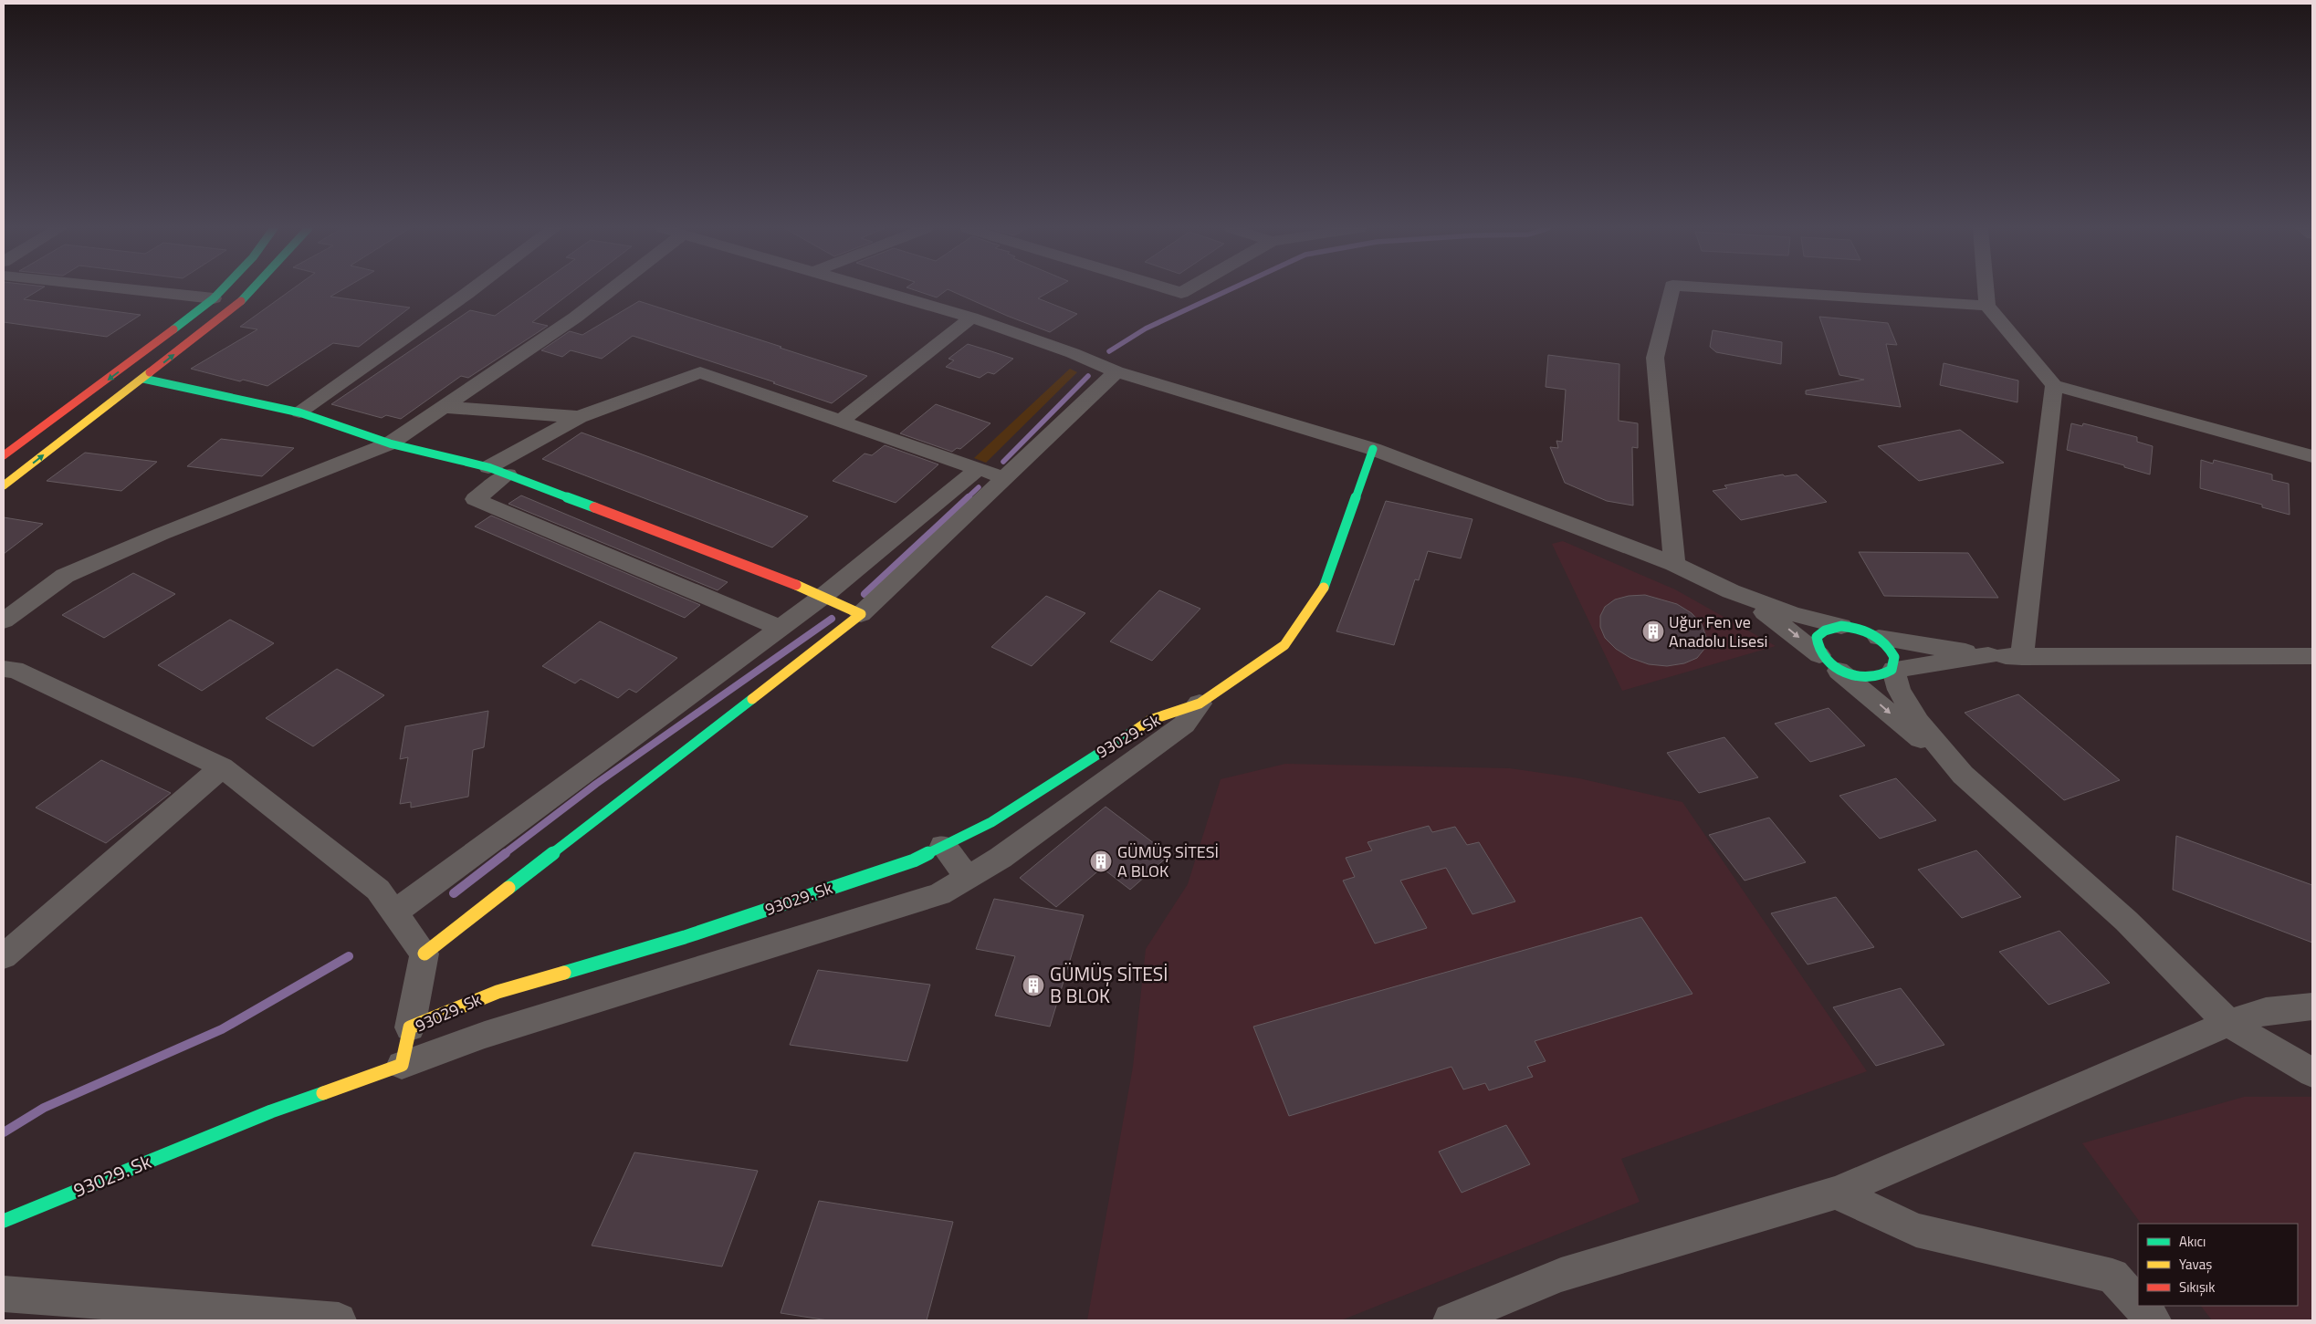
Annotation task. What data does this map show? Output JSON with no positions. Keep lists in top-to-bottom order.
{
  "streets": {
    "street": ["93029. Sk"]
  },
  "places": {
    "building": ["Uğur Fen ve Anadolu Lisesi", "GÜMÜŞ SİTESİ A BLOK", "GÜMÜŞ SİTESİ B BLOK"]
  },
  "legend": ["Akıcı", "Yavaş", "Sıkışık"]
}
